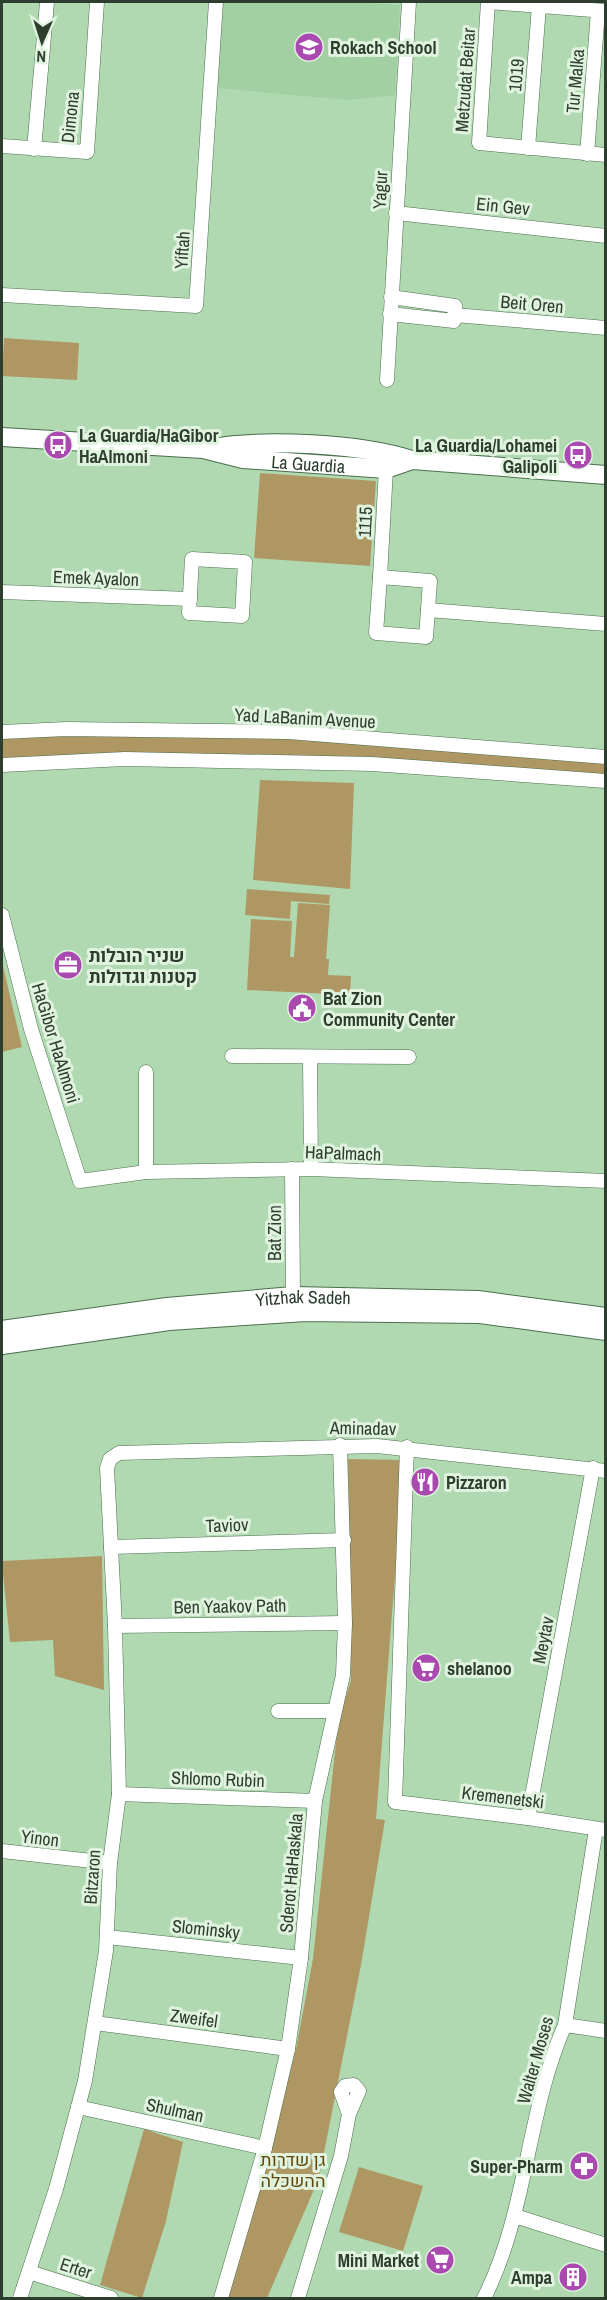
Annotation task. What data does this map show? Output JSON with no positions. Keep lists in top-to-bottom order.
{
  "streets": {
    "street": [
      "1019",
      "Metzudat Beitar",
      "Tur Malka",
      "Dimona",
      "Yagur",
      "Ein Gev",
      "Yiftah",
      "Beit Oren",
      "La Guardia",
      "1115",
      "Emek Ayalon",
      "Yad LaBanim Avenue",
      "HaGibor HaAlmoni",
      "HaPalmach",
      "Bat Zion",
      "Yitzhak Sadeh",
      "Aminadav",
      "Taviov",
      "Ben Yaakov Path",
      "Meytav",
      "Shlomo Rubin",
      "Kremenetski",
      "Yinon",
      "Sderot HaHaskala",
      "Bitzaron",
      "Slominsky",
      "Zweifel",
      "Walter Moses",
      "Shulman",
      "Erter"
    ]
  },
  "crossings": [
    ["1019", "Metzudat Beitar"],
    ["Metzudat Beitar", "Tur Malka"],
    ["Yagur", "Ein Gev"],
    ["Yagur", "Beit Oren"],
    ["La Guardia", "1115"],
    ["HaGibor HaAlmoni", "HaPalmach"],
    ["HaPalmach", "Bat Zion"],
    ["Bat Zion", "Yitzhak Sadeh"],
    ["Aminadav", "Meytav"],
    ["Aminadav", "Kremenetski"],
    ["Aminadav", "Sderot HaHaskala"],
    ["Aminadav", "Bitzaron"],
    ["Taviov", "Sderot HaHaskala"],
    ["Taviov", "Bitzaron"],
    ["Ben Yaakov Path", "Sderot HaHaskala"],
    ["Ben Yaakov Path", "Bitzaron"],
    ["Meytav", "Kremenetski"],
    ["Shlomo Rubin", "Sderot HaHaskala"],
    ["Shlomo Rubin", "Bitzaron"],
    ["Kremenetski", "Walter Moses"],
    ["Yinon", "Bitzaron"],
    ["Sderot HaHaskala", "Slominsky"],
    ["Sderot HaHaskala", "Zweifel"],
    ["Sderot HaHaskala", "Shulman"],
    ["Bitzaron", "Slominsky"],
    ["Bitzaron", "Zweifel"],
    ["Bitzaron", "Shulman"],
    ["Bitzaron", "Erter"]
  ],
  "parks": ["גן שדרות ההשכלה"],
  "places": {
    "school or university": ["Rokach School"],
    "bus stop": ["La Guardia/HaGibor HaAlmoni", "La Guardia/Lohamei Galipoli"],
    "office": ["שניר הובלות קטנות וגדולות"],
    "public building": ["Bat Zion Community Center"],
    "restaurant": ["Pizzaron"],
    "supermarket": ["shelanoo", "Mini Market"],
    "pharmacy": ["Super-Pharm"],
    "building": ["Ampa"]
  },
  "north": "bottom"
}
